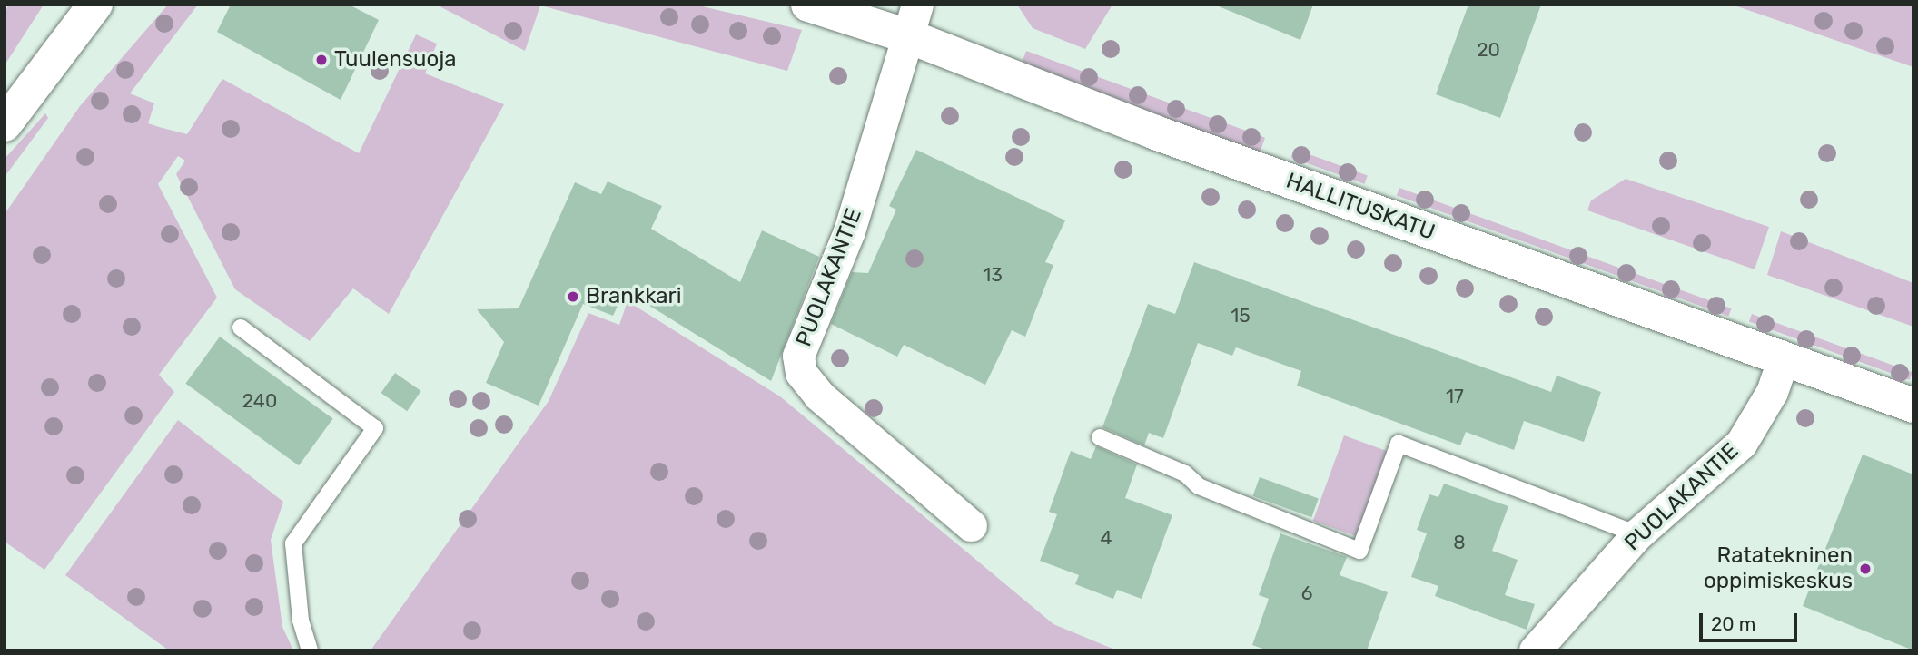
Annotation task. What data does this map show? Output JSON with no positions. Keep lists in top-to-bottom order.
{
  "streets": {
    "street": ["HALLITUSKATU", "PUOLAKANTIE"]
  },
  "crossings": [
    ["HALLITUSKATU", "PUOLAKANTIE"]
  ],
  "places": ["Tuulensuoja", "Brankkari", "Ratatekninen oppimiskeskus"],
  "house_numbers": [
    "20",
    "13",
    "15",
    "17",
    "240",
    "4",
    "8",
    "6"
  ],
  "scale_bar": "20 m"
}
